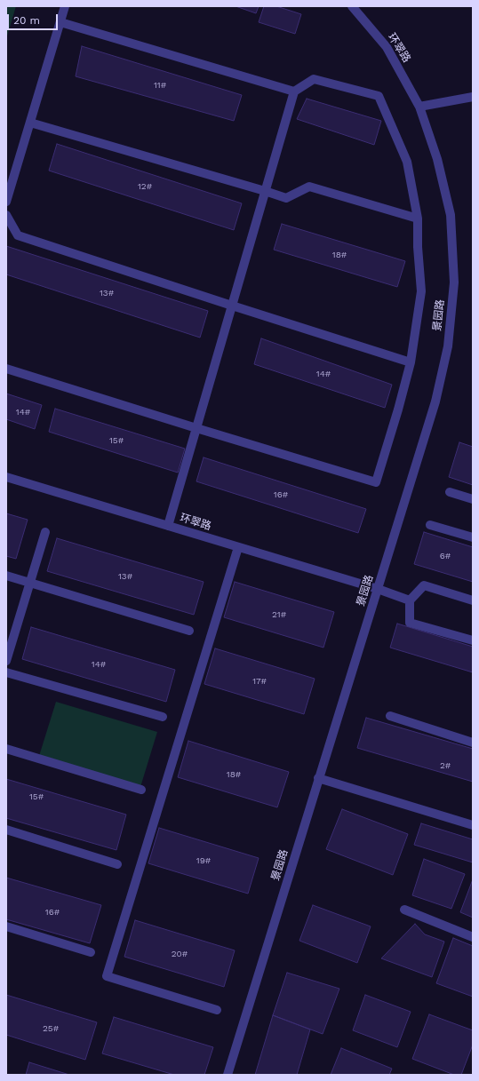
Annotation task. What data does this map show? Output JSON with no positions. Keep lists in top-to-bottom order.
{
  "streets": {
    "street": ["环翠路", "景园路"]
  },
  "crossings": [
    ["环翠路", "景园路"]
  ],
  "house_numbers": [
    "11#",
    "12#",
    "18#",
    "13#",
    "14#",
    "14#",
    "15#",
    "16#",
    "6#",
    "13#",
    "21#",
    "14#",
    "17#",
    "2#",
    "18#",
    "15#",
    "19#",
    "16#",
    "20#",
    "25#"
  ],
  "scale_bar": "20 m"
}
